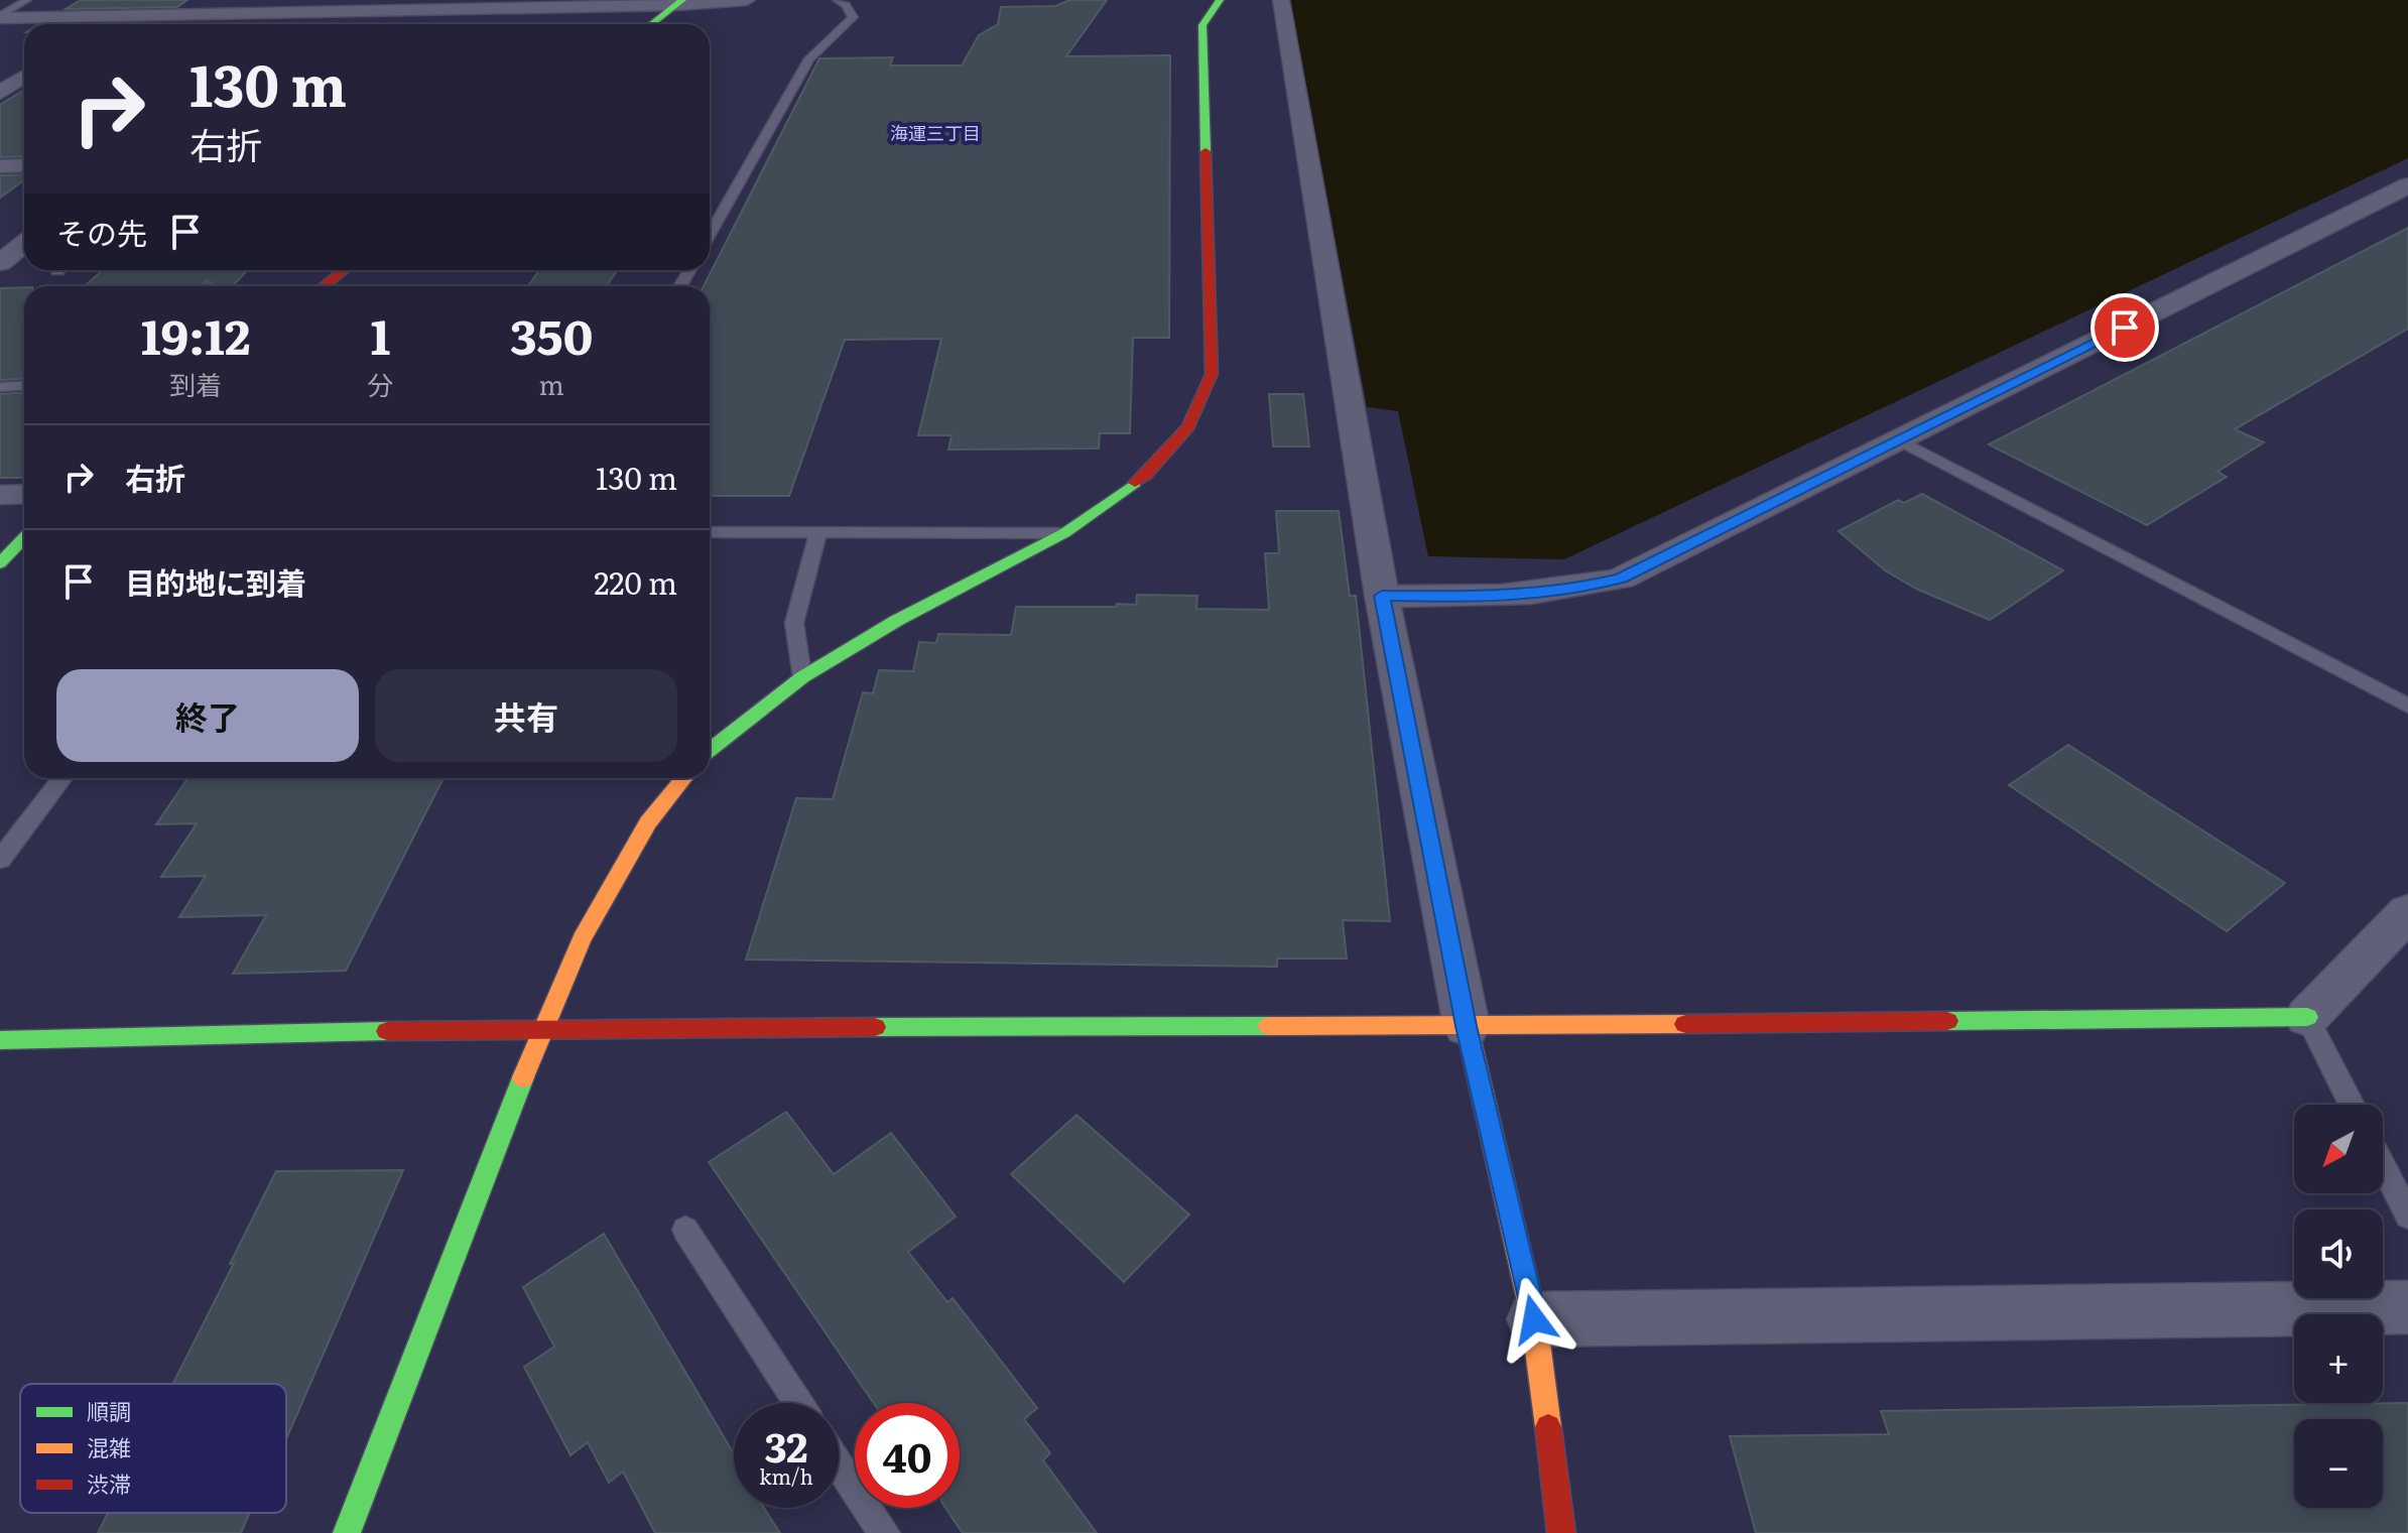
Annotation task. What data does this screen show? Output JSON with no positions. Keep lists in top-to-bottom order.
{
  "districts": ["海運三丁目"],
  "legend": ["順調", "混雑", "渋滞"],
  "north": "bottom left",
  "page": {
    "turn": ["130 m", "右折"],
    "then": "その先",
    "eta": [
      "19:12",
      "到着",
      "1",
      "分",
      "350",
      "m"
    ],
    "list": [
      {
        "name": "右折",
        "value": "130 m"
      },
      {
        "name": "目的地に到着",
        "value": "220 m"
      }
    ],
    "buttons": ["終了", "共有"],
    "map_buttons": ["+", "−"],
    "speed": "32 km/h",
    "limit": "40"
  }
}
